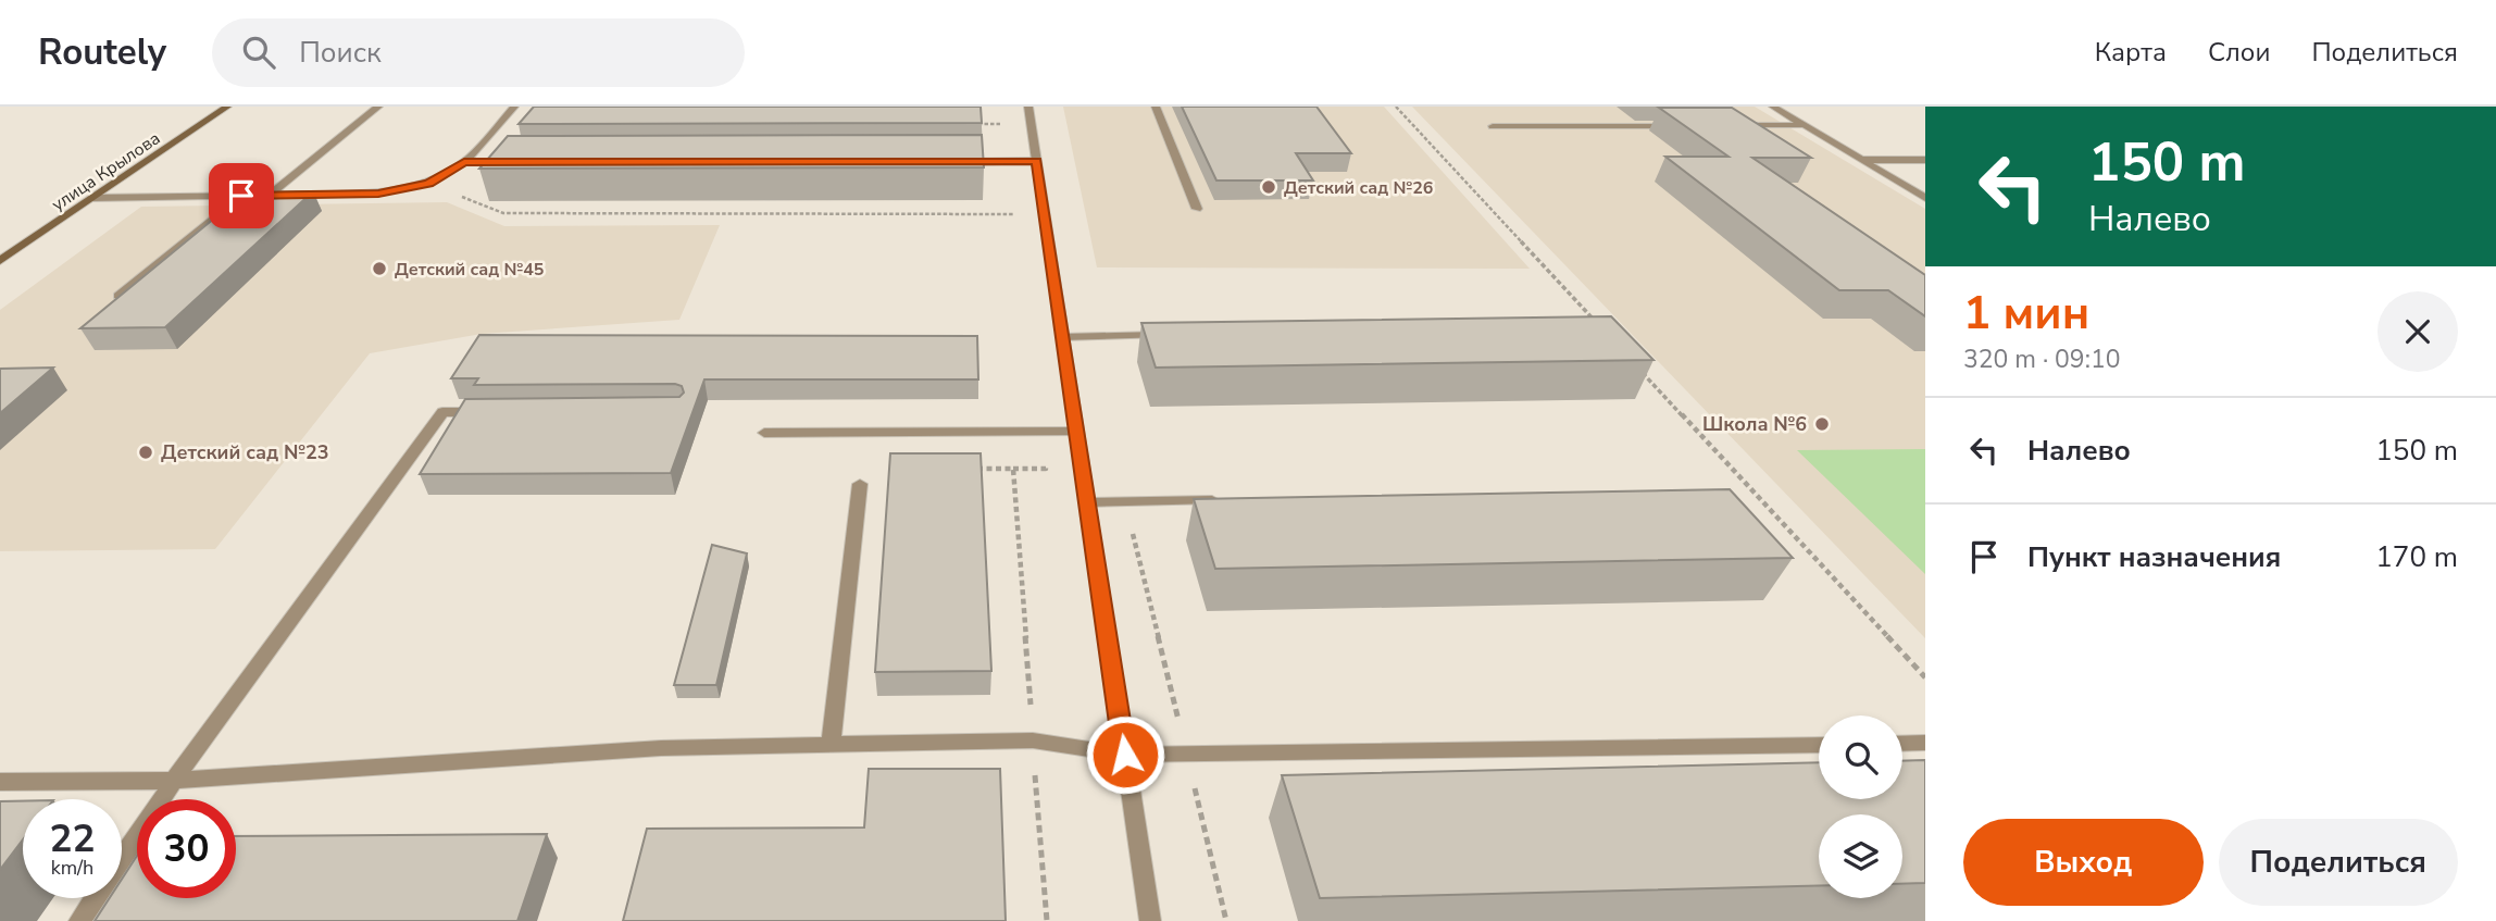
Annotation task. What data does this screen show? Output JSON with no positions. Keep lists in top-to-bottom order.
{
  "streets": {
    "main road": ["улица Крылова"]
  },
  "places": [
    "Детский сад №26",
    "Детский сад №45",
    "Школа №6",
    "Детский сад №23"
  ],
  "page": {
    "header": "Routely",
    "search": "Поиск",
    "nav": ["Карта", "Слои", "Поделиться"],
    "turn": ["150 m", "Налево"],
    "heading": ["1 мин", "320 m · 09:10"],
    "list": [
      {
        "name": "Налево",
        "value": "150 m"
      },
      {
        "name": "Пункт назначения",
        "value": "170 m"
      }
    ],
    "speed": "22 km/h",
    "limit": "30",
    "buttons": ["Выход", "Поделиться"]
  }
}
